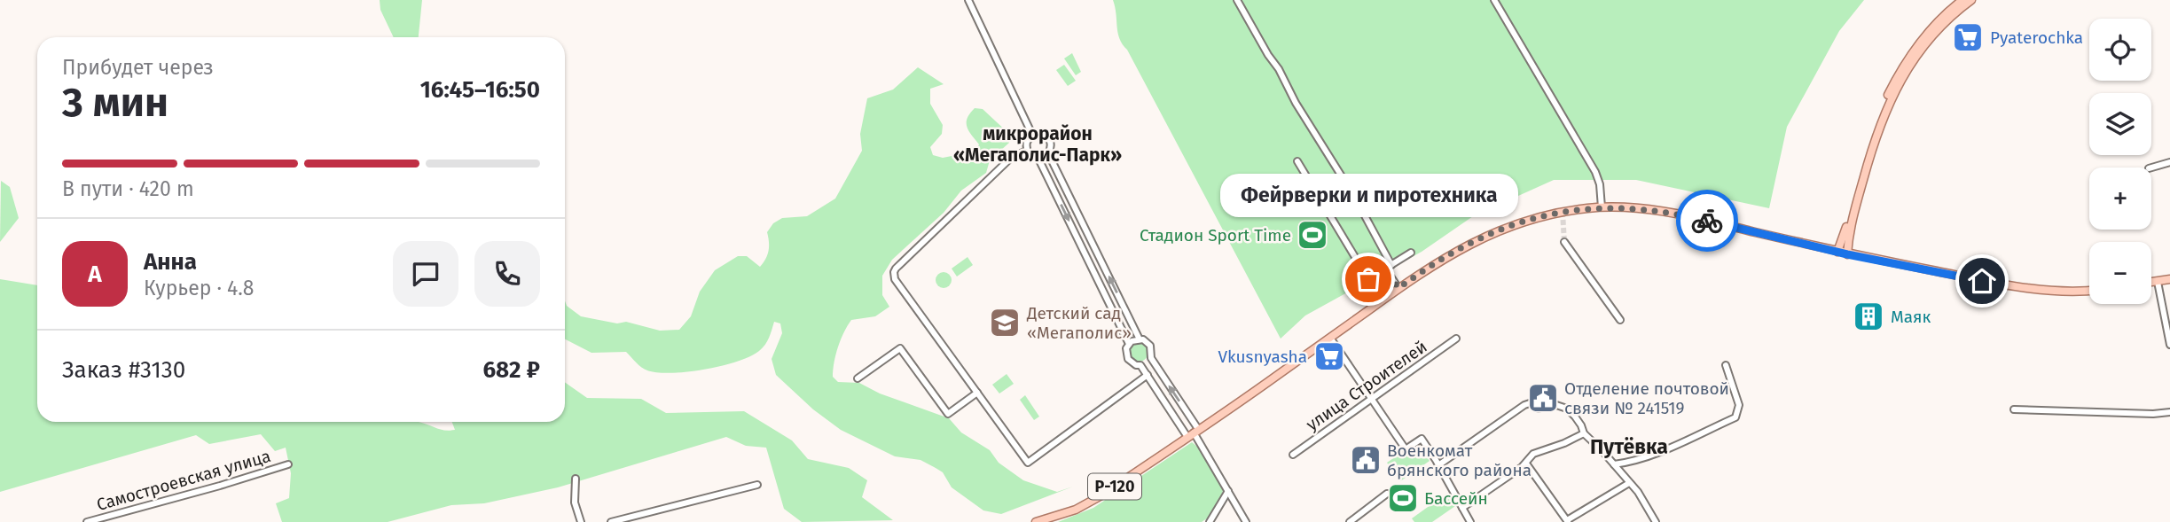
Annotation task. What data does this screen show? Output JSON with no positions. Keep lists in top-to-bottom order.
{
  "streets": {
    "main road": ["Р-120"],
    "street": ["улица Строителей", "Самостроевская улица"]
  },
  "districts": ["микрорайон «Мегаполис-Парк»", "Путёвка"],
  "places": {
    "supermarket": ["Pyaterochka", "Vkusnyasha"],
    "sports": ["Стадион Sport Time", "Бассейн"],
    "other": ["Фейрверки и пиротехника"],
    "building": ["Маяк"],
    "school or university": ["Детский сад «Мегаполис»"],
    "public building": ["Отделение почтовой связи № 241519", "Военкомат брянского района"]
  },
  "page": {
    "map_buttons": ["+", "−"],
    "heading": ["3 мин", "Прибудет через", "16:45–16:50"],
    "panel": [
      "Анна",
      "Курьер · 4.8",
      "Заказ #3130",
      "682 ₽"
    ],
    "bar": "В пути · 420 m",
    "bubble": "Фейрверки и пиротехника",
    "round": "А"
  }
}
